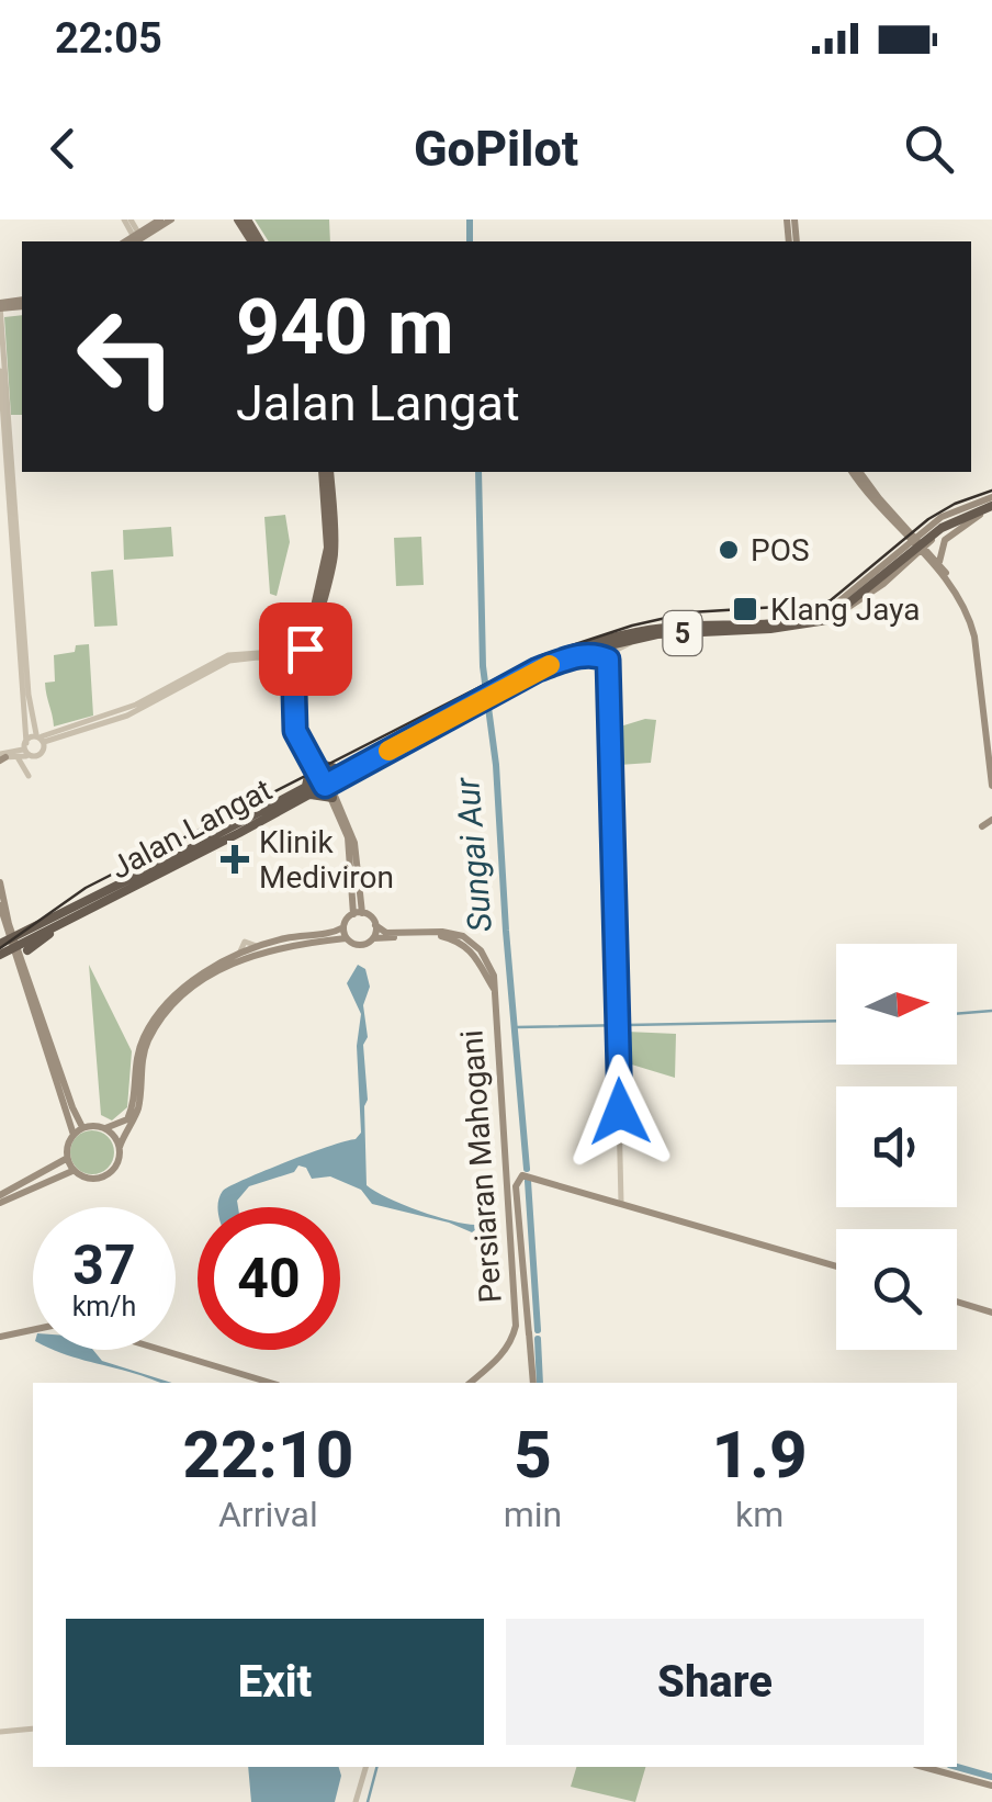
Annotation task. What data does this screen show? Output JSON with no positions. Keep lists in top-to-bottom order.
{
  "streets": {
    "highway": ["5", "Jalan Langat"],
    "main road": ["Persiaran Mahogani"]
  },
  "crossings": [
    ["5", "Jalan Langat"]
  ],
  "water": ["Sungai Aur"],
  "places": {
    "other": ["POS"],
    "transit": ["Klang Jaya"],
    "health": ["Klinik Mediviron"]
  },
  "north": "right",
  "page": {
    "status": "22:05",
    "header": "GoPilot",
    "turn": ["940 m", "Jalan Langat"],
    "speed": "37 km/h",
    "limit": "40",
    "eta": [
      "22:10",
      "Arrival",
      "5",
      "min",
      "1.9",
      "km"
    ],
    "buttons": ["Exit", "Share"]
  }
}
